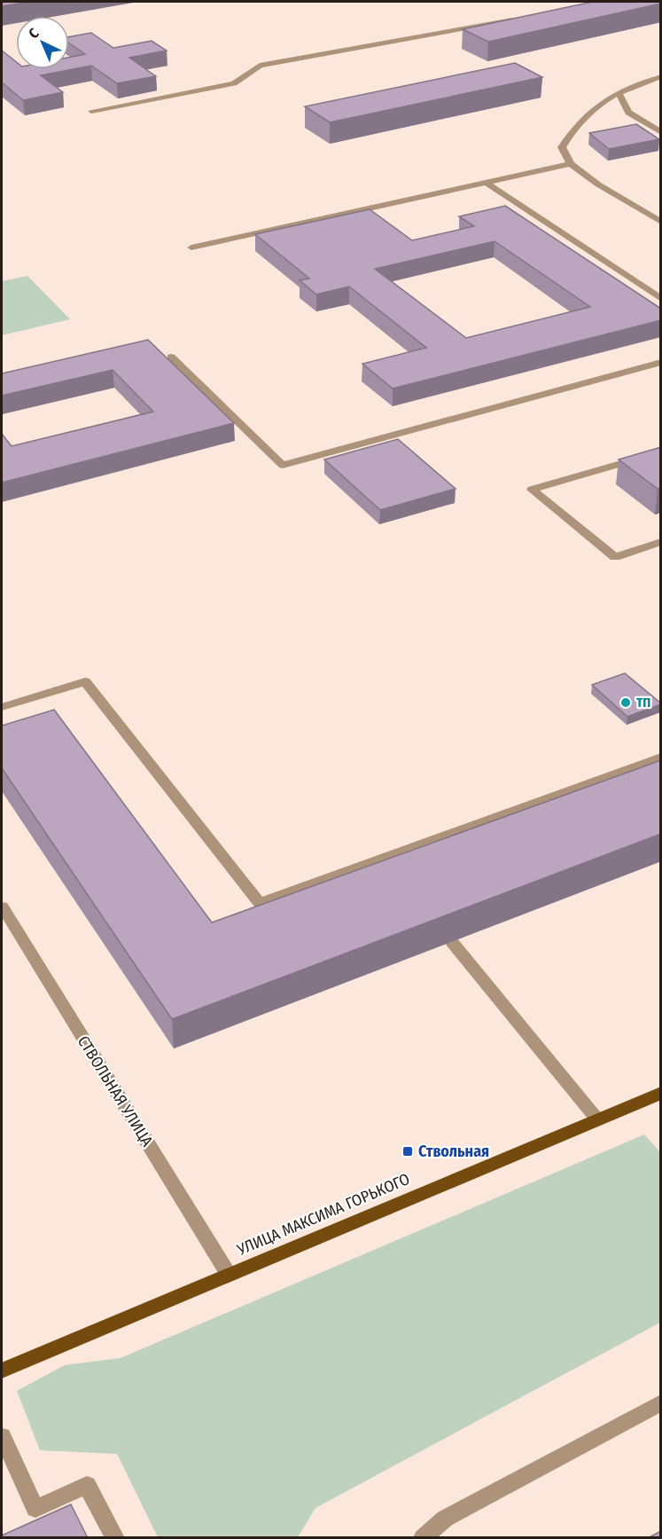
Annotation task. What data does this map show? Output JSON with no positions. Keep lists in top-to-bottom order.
{
  "streets": {
    "main road": ["УЛИЦА МАКСИМА ГОРЬКОГО"],
    "street": ["СТВОЛЬНАЯ УЛИЦА"]
  },
  "crossings": [
    ["СТВОЛЬНАЯ УЛИЦА", "УЛИЦА МАКСИМА ГОРЬКОГО"]
  ],
  "places": {
    "other": ["ТП"],
    "transit": ["Ствольная"]
  },
  "north": "top left"
}
